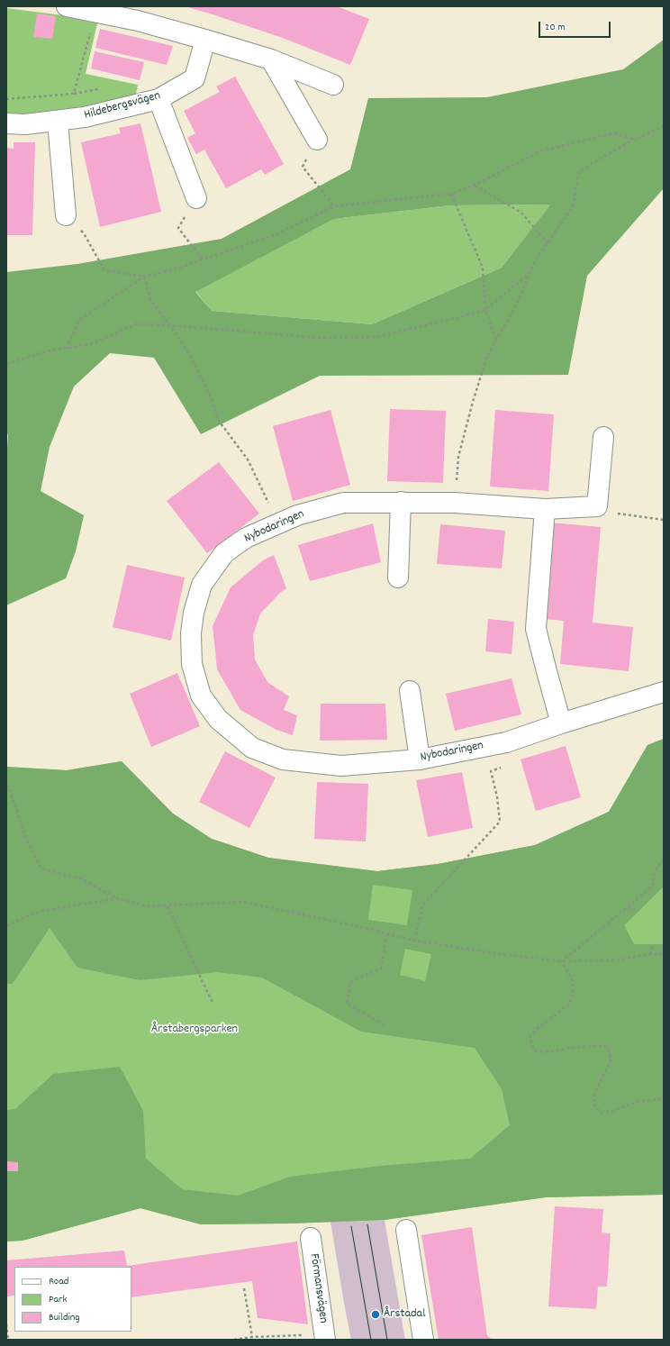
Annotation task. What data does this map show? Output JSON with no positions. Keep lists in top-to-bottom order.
{
  "streets": {
    "street": ["Hildebergsvägen", "Nybodaringen", "Förmansvägen"]
  },
  "parks": ["Årstabergsparken"],
  "places": ["Årstadal"],
  "legend": ["Road", "Park", "Building"],
  "scale_bar": "20 m"
}
